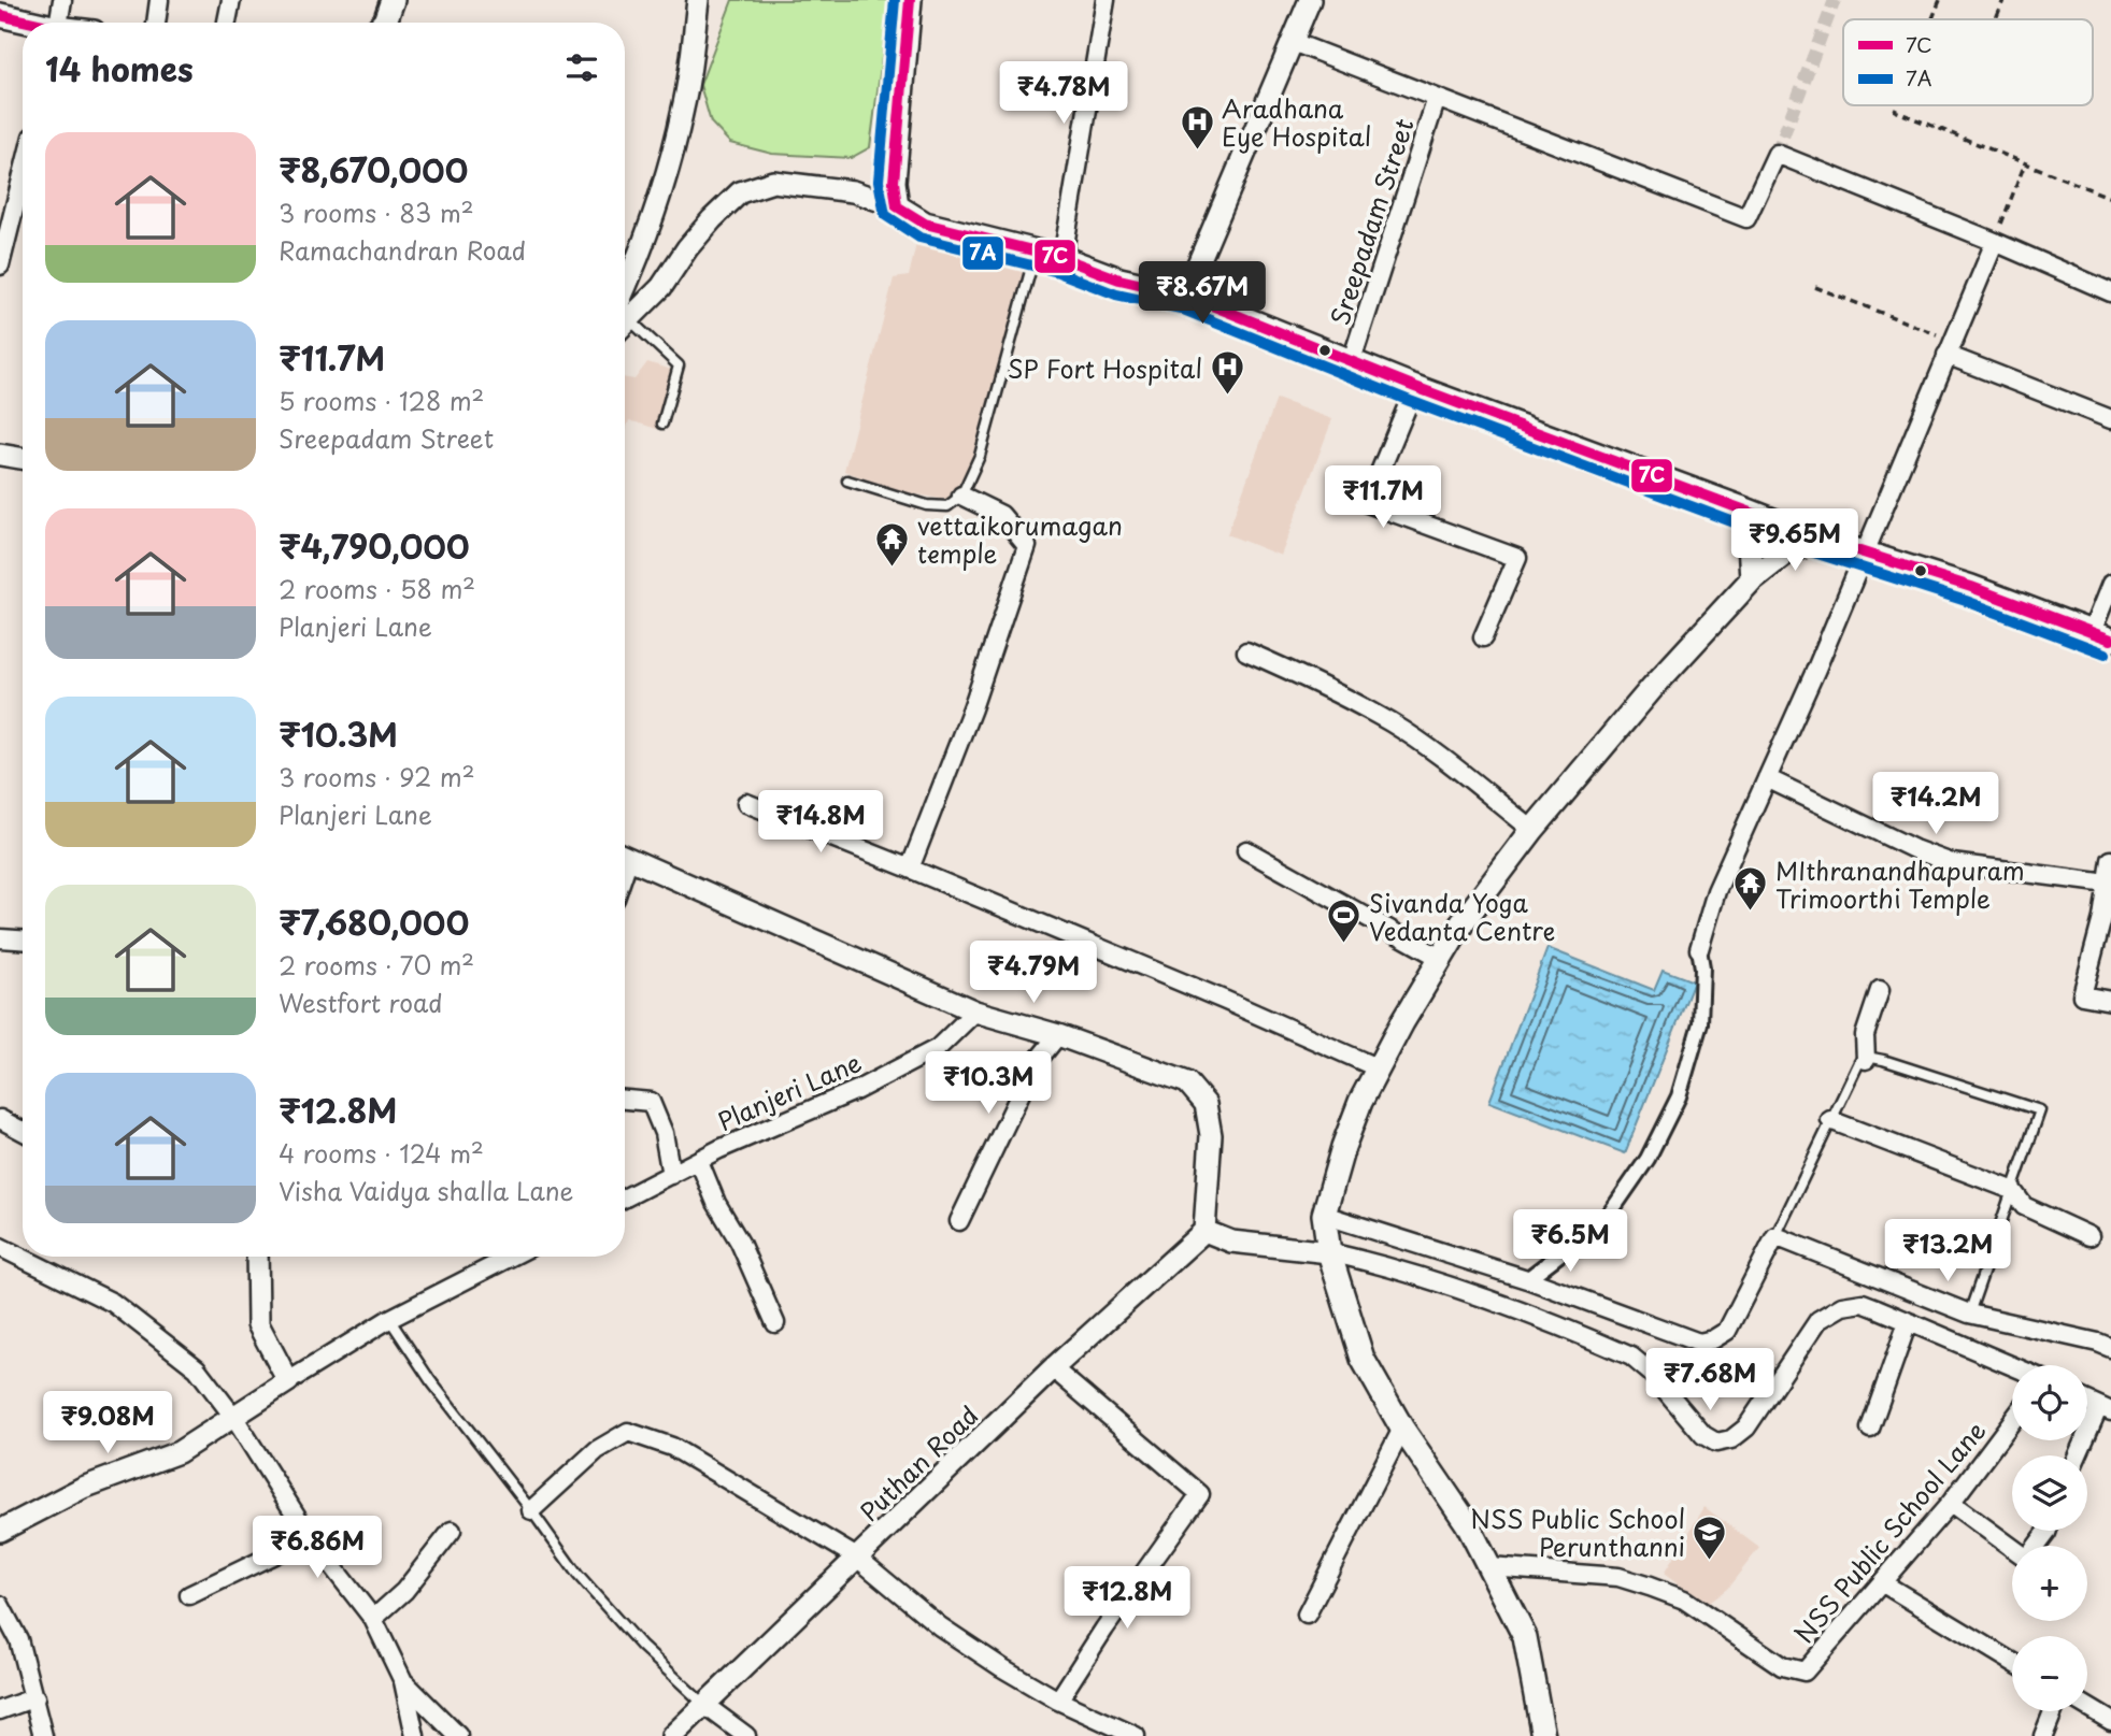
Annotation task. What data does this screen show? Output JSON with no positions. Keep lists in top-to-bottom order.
{
  "streets": {
    "street": [
      "Sreepadam Street",
      "Planjeri Lane",
      "Puthan Road",
      "NSS Public School Lane"
    ]
  },
  "places": {
    "hospital": ["Aradhana Eye Hospital", "SP Fort Hospital"],
    "temple": ["vettaikorumagan temple", "MIthranandhapuram Trimoorthi Temple"],
    "sports": ["Sivanda Yoga Vedanta Centre"],
    "school or university": ["NSS Public School Perunthanni"]
  },
  "lines": ["transit line 7C", "transit line 7A"],
  "legend": ["7C", "7A"],
  "page": {
    "heading": "14 homes",
    "price": [
      "₹4.78M",
      "₹8.67M",
      "₹11.7M",
      "₹9.65M",
      "₹14.2M",
      "₹14.8M",
      "₹4.79M",
      "₹10.3M",
      "₹6.5M",
      "₹13.2M",
      "₹7.68M",
      "₹9.08M",
      "₹6.86M",
      "₹12.8M"
    ],
    "list": [
      {
        "name": "₹8,670,000",
        "note": "3 rooms · 83 m² · Ramachandran Road"
      },
      {
        "name": "₹11.7M",
        "note": "5 rooms · 128 m² · Sreepadam Street"
      },
      {
        "name": "₹4,790,000",
        "note": "2 rooms · 58 m² · Planjeri Lane"
      },
      {
        "name": "₹10.3M",
        "note": "3 rooms · 92 m² · Planjeri Lane"
      },
      {
        "name": "₹7,680,000",
        "note": "2 rooms · 70 m² · Westfort road"
      },
      {
        "name": "₹12.8M",
        "note": "4 rooms · 124 m² · Visha Vaidya shalla Lane"
      }
    ],
    "map_buttons": ["+", "−"]
  }
}
